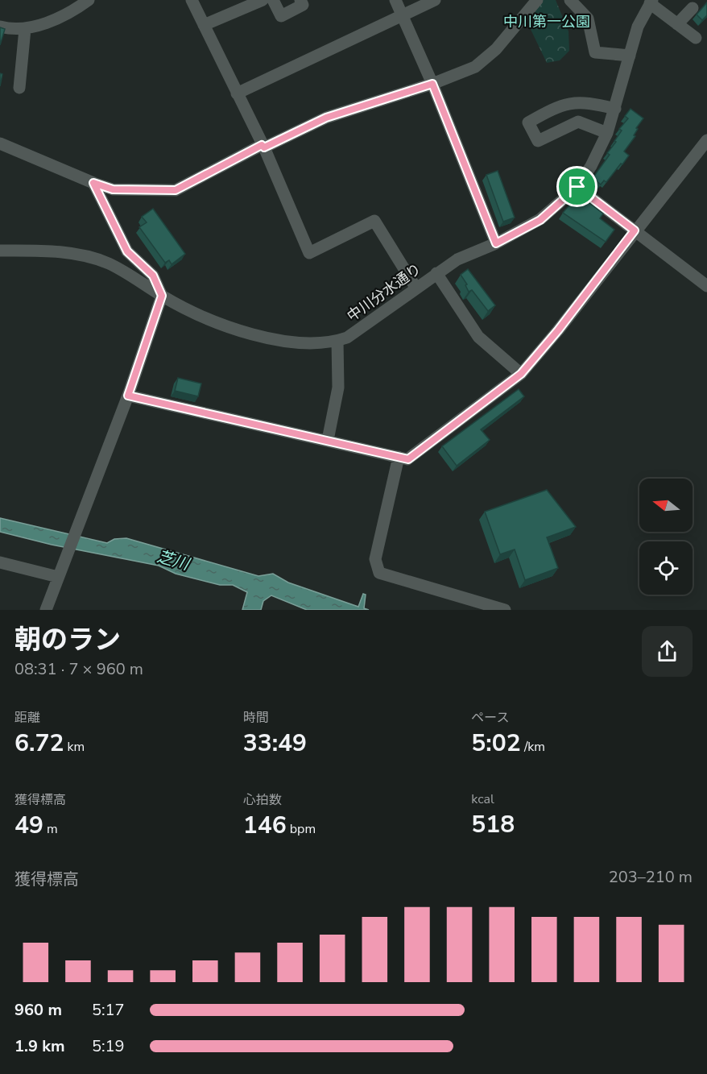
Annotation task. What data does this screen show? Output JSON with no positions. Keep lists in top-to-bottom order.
{
  "streets": {
    "street": ["中川分水通り"]
  },
  "water": ["芝川"],
  "parks": ["中川第一公園"],
  "north": "left",
  "page": {
    "heading": ["朝のラン", "08:31 · 7 × 960 m"],
    "stats": [
      ["距離", "6.72 km"],
      ["時間", "33:49"],
      ["ペース", "5:02 /km"],
      ["獲得標高", "49 m"],
      ["心拍数", "146 bpm"],
      ["kcal", "518"]
    ],
    "chart": ["獲得標高", "203–210 m"],
    "list": [
      {
        "name": "960 m",
        "note": "5:17"
      },
      {
        "name": "1.9 km",
        "note": "5:19"
      }
    ]
  }
}
